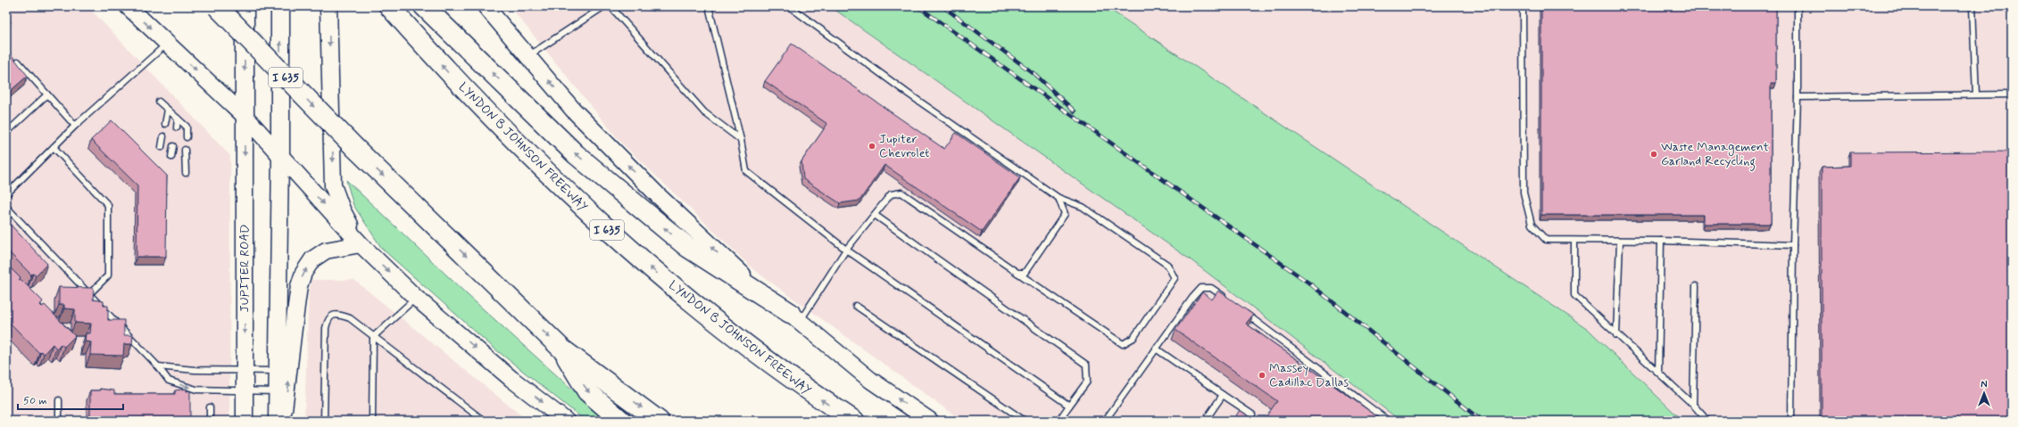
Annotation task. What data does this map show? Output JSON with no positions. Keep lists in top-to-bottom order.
{
  "streets": {
    "highway": ["I 635", "LYNDON B JOHNSON FREEWAY"],
    "main road": ["JUPITER ROAD"]
  },
  "places": ["Jupiter Chevrolet", "Waste Management Garland Recycling", "Massey Cadillac Dallas"],
  "scale_bar": "50 m",
  "north": "top"
}
